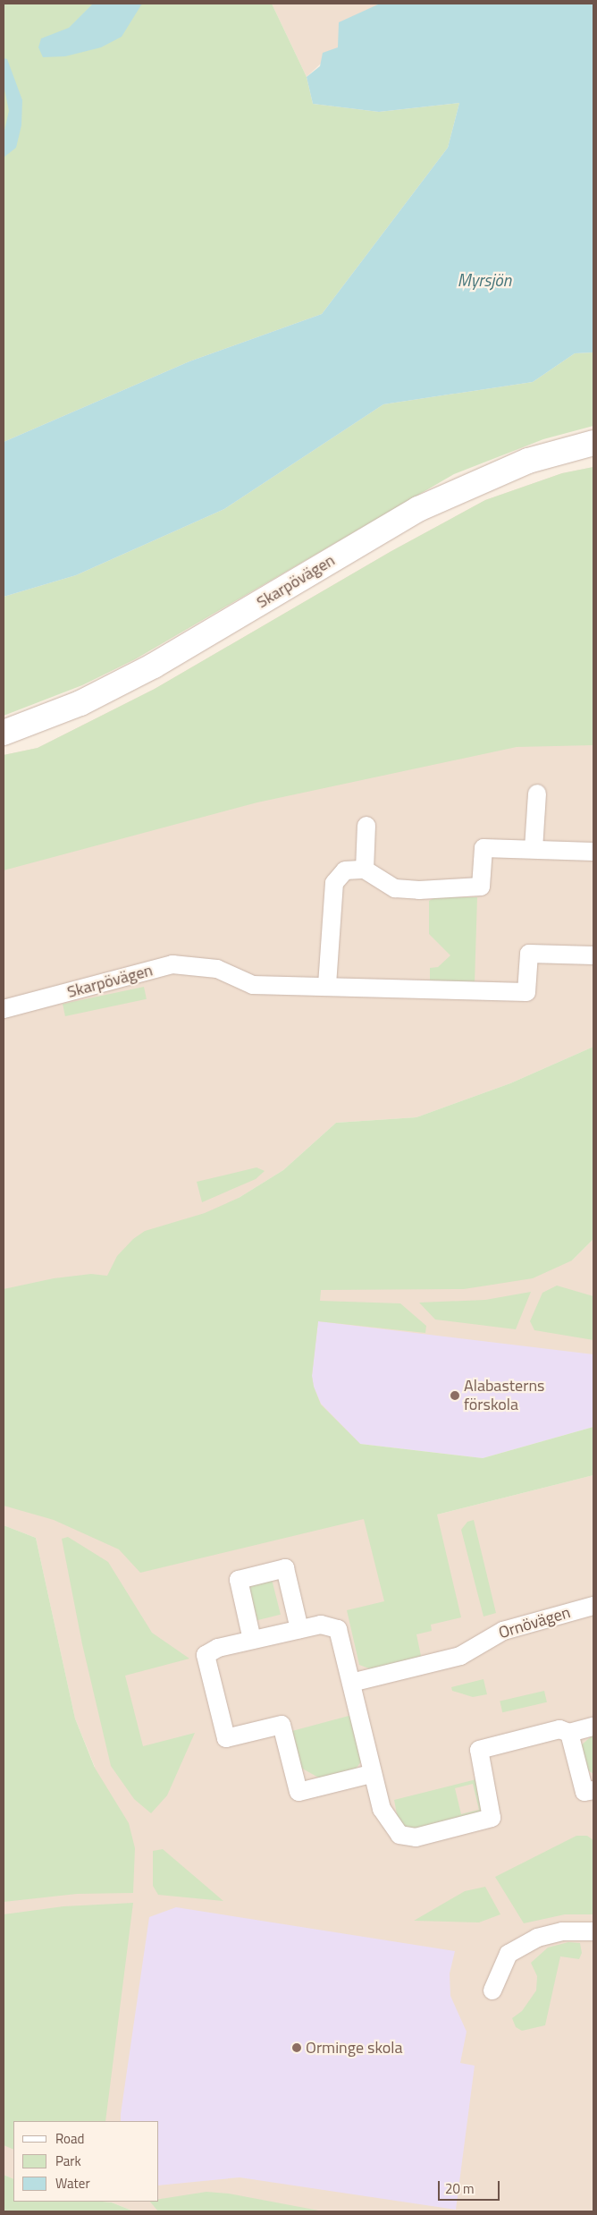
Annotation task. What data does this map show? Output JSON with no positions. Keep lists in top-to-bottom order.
{
  "streets": {
    "street": ["Skarpövägen", "Ornövägen"]
  },
  "water": ["Myrsjön"],
  "places": ["Alabasterns förskola", "Orminge skola"],
  "legend": ["Road", "Park", "Water"],
  "scale_bar": "20 m"
}
